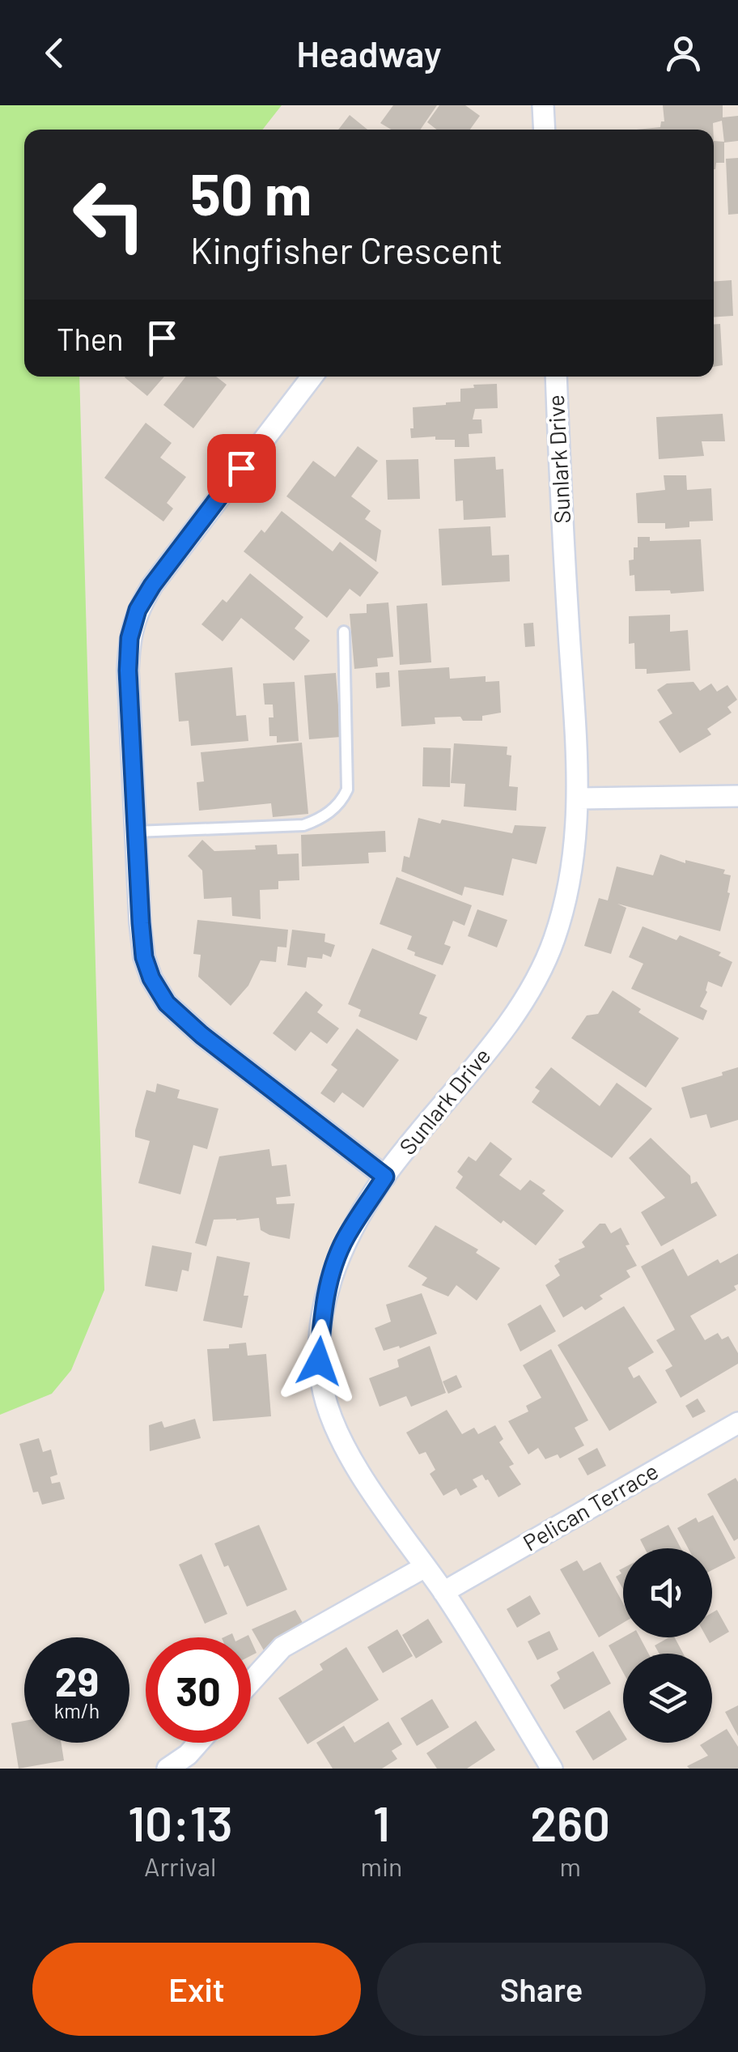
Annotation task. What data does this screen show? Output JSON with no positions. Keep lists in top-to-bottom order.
{
  "streets": {
    "street": ["Sunlark Drive", "Pelican Terrace"]
  },
  "crossings": [
    ["Sunlark Drive", "Pelican Terrace"]
  ],
  "page": {
    "header": "Headway",
    "turn": ["50 m", "Kingfisher Crescent"],
    "then": "Then",
    "speed": "29 km/h",
    "limit": "30",
    "eta": [
      "10:13",
      "Arrival",
      "1",
      "min",
      "260",
      "m"
    ],
    "buttons": ["Exit", "Share"]
  }
}
